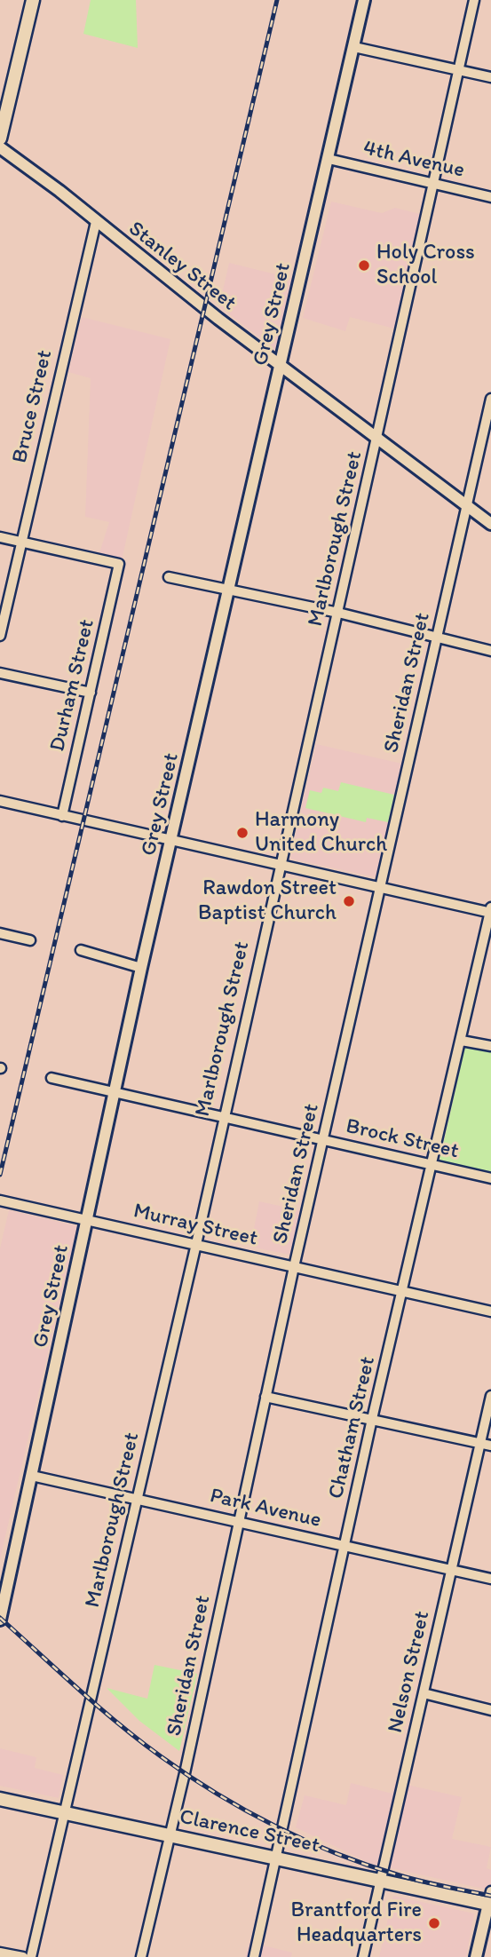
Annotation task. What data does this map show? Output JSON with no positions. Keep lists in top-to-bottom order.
{
  "streets": {
    "main road": ["Clarence Street"],
    "street": [
      "4th Avenue",
      "Stanley Street",
      "Grey Street",
      "Bruce Street",
      "Marlborough Street",
      "Sheridan Street",
      "Durham Street",
      "Brock Street",
      "Murray Street",
      "Chatham Street",
      "Park Avenue",
      "Nelson Street"
    ]
  },
  "crossings": [
    ["4th Avenue", "Grey Street"],
    ["4th Avenue", "Marlborough Street"],
    ["Stanley Street", "Grey Street"],
    ["Stanley Street", "Bruce Street"],
    ["Stanley Street", "Marlborough Street"],
    ["Stanley Street", "Sheridan Street"],
    ["Grey Street", "Brock Street"],
    ["Grey Street", "Murray Street"],
    ["Grey Street", "Park Avenue"],
    ["Bruce Street", "Durham Street"],
    ["Marlborough Street", "Brock Street"],
    ["Marlborough Street", "Murray Street"],
    ["Marlborough Street", "Park Avenue"],
    ["Marlborough Street", "Clarence Street"],
    ["Sheridan Street", "Brock Street"],
    ["Sheridan Street", "Murray Street"],
    ["Sheridan Street", "Park Avenue"],
    ["Sheridan Street", "Clarence Street"],
    ["Brock Street", "Chatham Street"],
    ["Murray Street", "Chatham Street"],
    ["Chatham Street", "Park Avenue"],
    ["Chatham Street", "Clarence Street"],
    ["Park Avenue", "Nelson Street"],
    ["Nelson Street", "Clarence Street"]
  ],
  "places": [
    "Holy Cross School",
    "Harmony United Church",
    "Rawdon Street Baptist Church",
    "Brantford Fire Headquarters"
  ]
}
